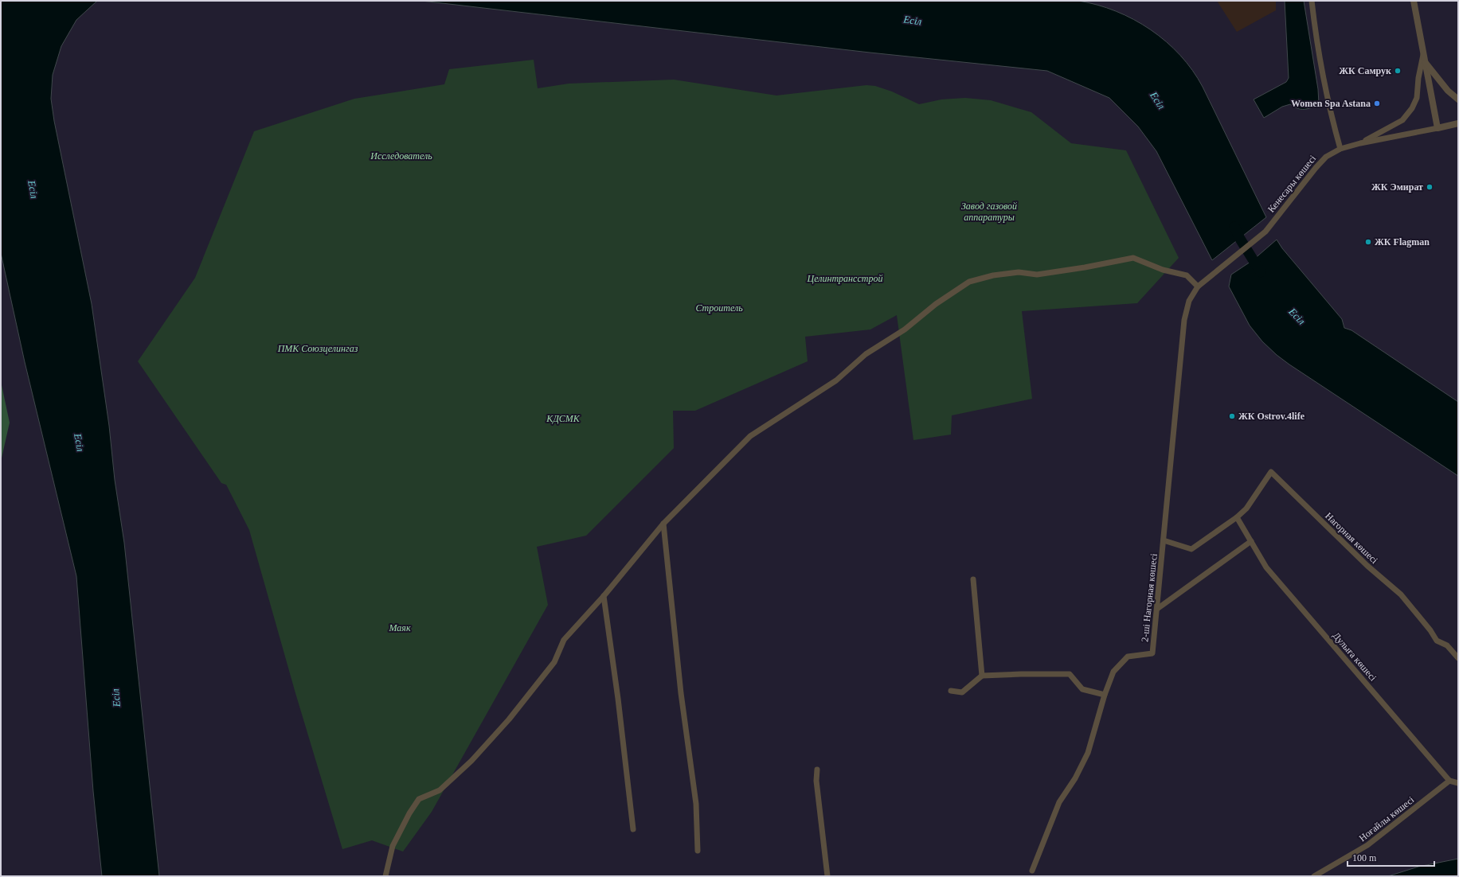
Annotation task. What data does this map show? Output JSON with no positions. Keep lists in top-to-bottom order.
{
  "streets": {
    "street": [
      "Кенесары көшесі",
      "Нагорная көшесі",
      "2-ші Нагорная көшесі",
      "Дулыға көшесі",
      "Ноғайлы көшесі"
    ]
  },
  "crossings": [
    ["Кенесары көшесі", "2-ші Нагорная көшесі"],
    ["Нагорная көшесі", "Дулыға көшесі"],
    ["Дулыға көшесі", "Ноғайлы көшесі"]
  ],
  "water": ["Есіл"],
  "parks": [
    "Исследователь",
    "Завод газовой аппаратуры",
    "Целинтрансстрой",
    "Строитель",
    "ПМК Союзцелингаз",
    "КДСМК",
    "Маяк"
  ],
  "places": [
    "ЖК Самрук",
    "Women Spa Astana",
    "ЖК Эмират",
    "ЖК Flagman",
    "ЖК Ostrov.4life"
  ],
  "scale_bar": "100 m"
}
